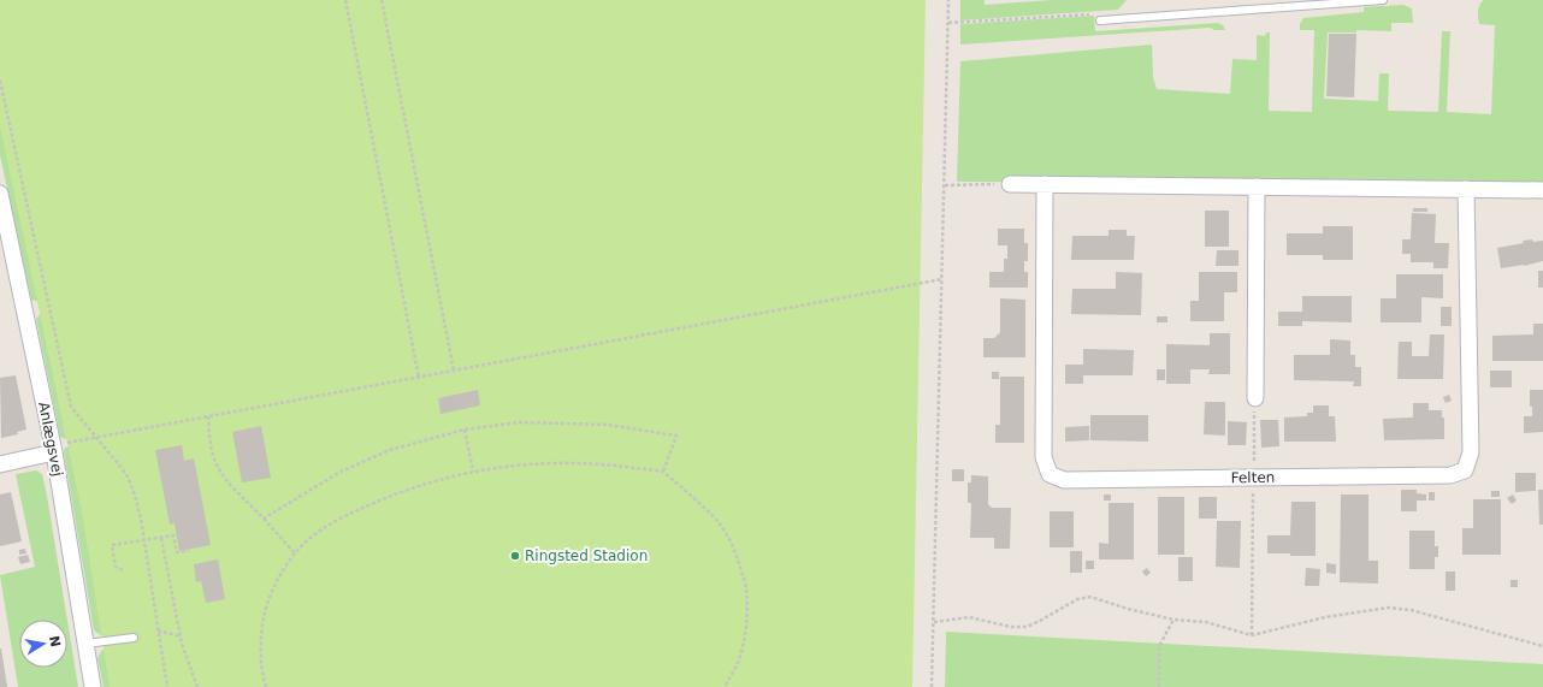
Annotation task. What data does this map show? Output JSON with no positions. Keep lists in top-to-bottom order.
{
  "streets": {
    "street": ["Anlægsvej", "Felten"]
  },
  "places": ["Ringsted Stadion"],
  "north": "right"
}
